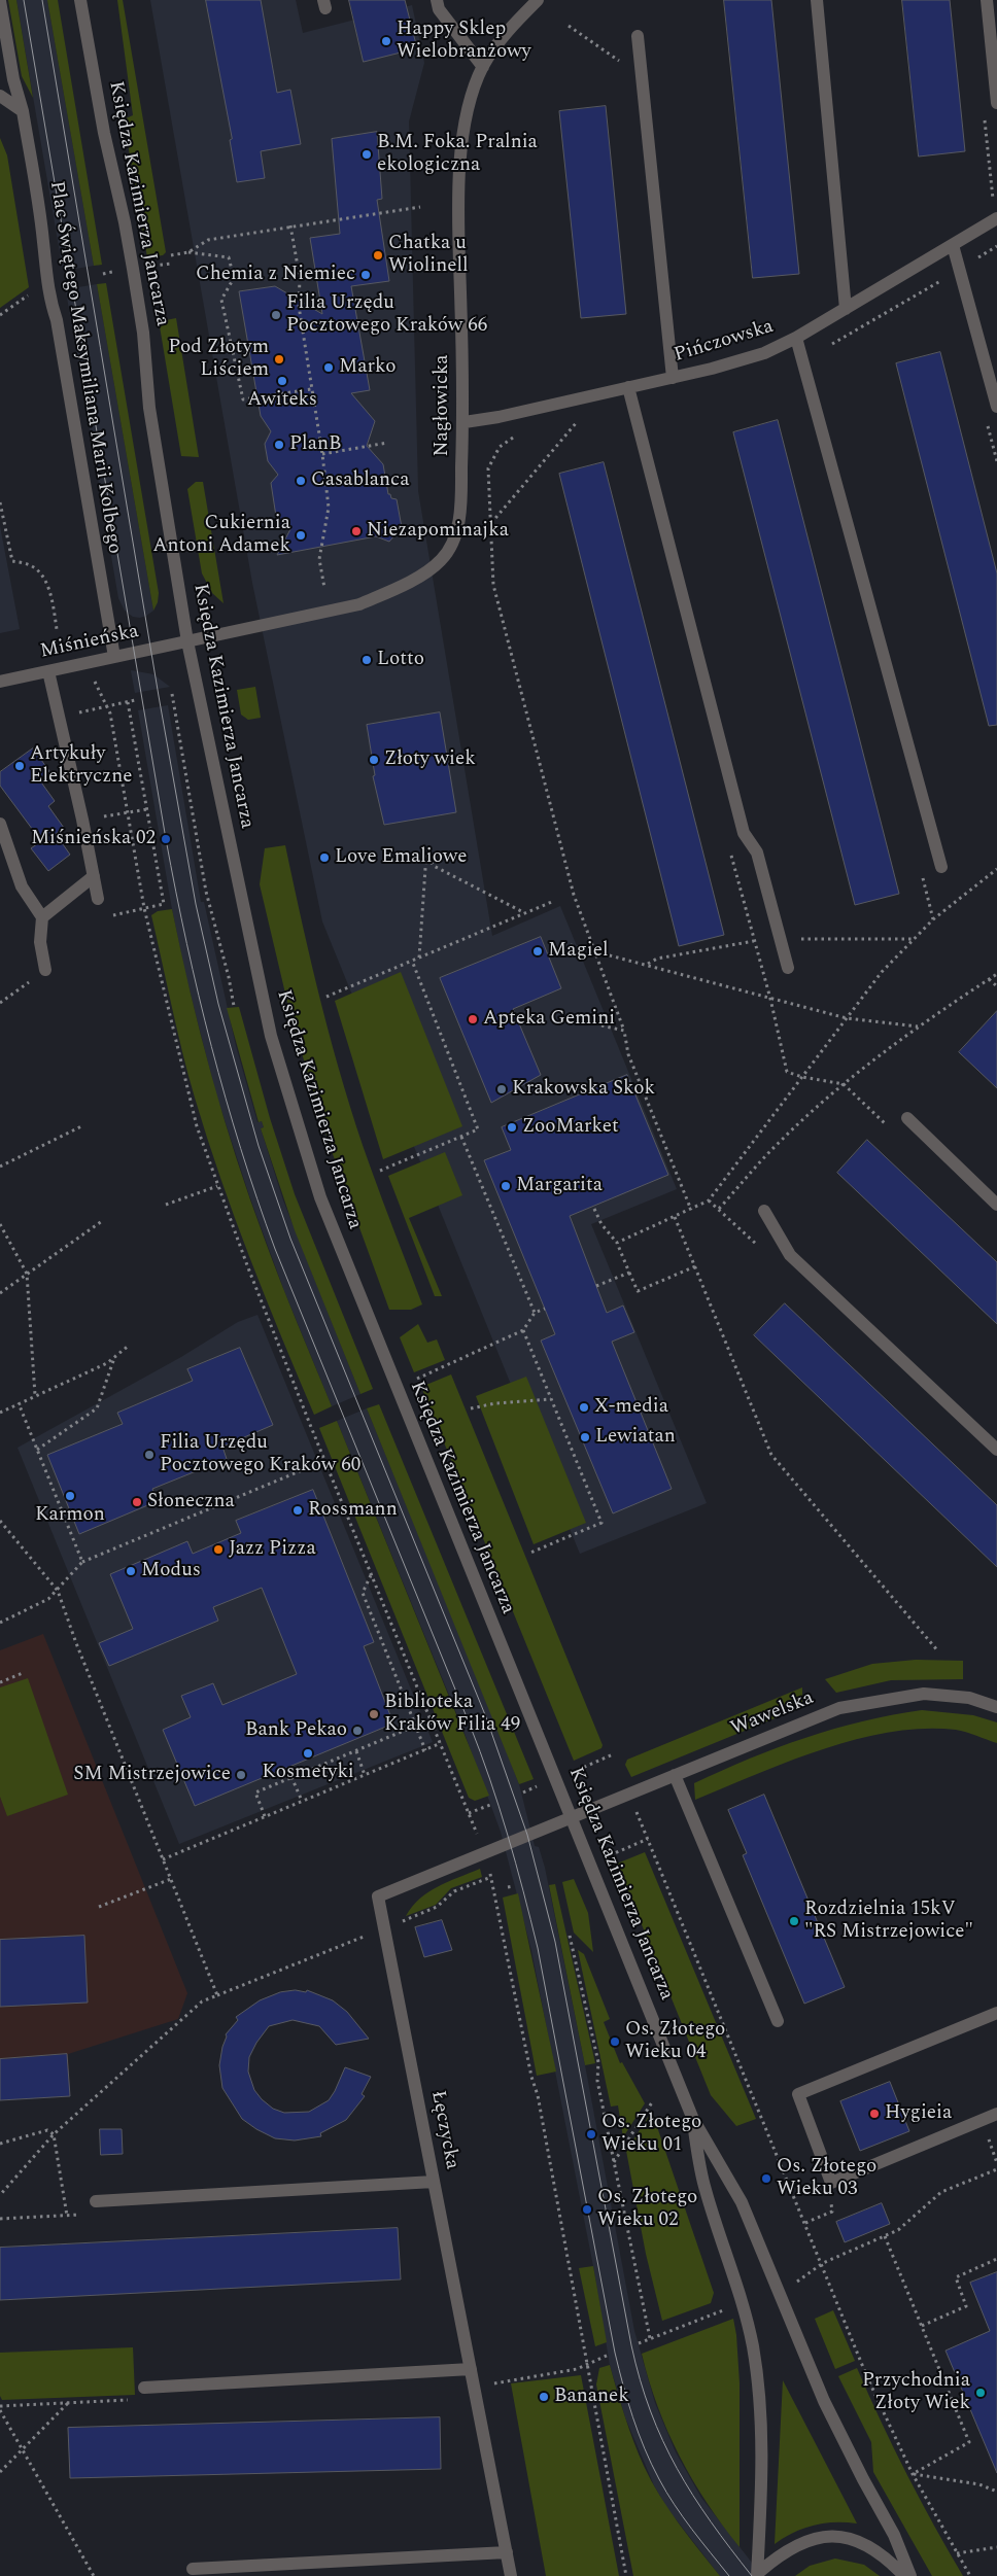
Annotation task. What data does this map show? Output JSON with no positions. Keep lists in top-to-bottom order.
{
  "streets": {
    "street": [
      "Księdza Kazimierza Jancarza",
      "Pińczowska",
      "Plac Świętego Maksymiliana Marii Kolbego",
      "Nagłowicka",
      "Miśnieńska",
      "Wawelska",
      "Łęczycka"
    ]
  },
  "crossings": [
    ["Księdza Kazimierza Jancarza", "Nagłowicka"],
    ["Księdza Kazimierza Jancarza", "Miśnieńska"],
    ["Księdza Kazimierza Jancarza", "Wawelska"],
    ["Księdza Kazimierza Jancarza", "Łęczycka"],
    ["Pińczowska", "Nagłowicka"],
    ["Plac Świętego Maksymiliana Marii Kolbego", "Miśnieńska"],
    ["Nagłowicka", "Miśnieńska"],
    ["Wawelska", "Łęczycka"]
  ],
  "places": [
    "Happy Sklep Wielobranżowy",
    "B.M. Foka. Pralnia ekologiczna",
    "Chatka u Wiolinell",
    "Chemia z Niemiec",
    "Filia Urzędu Pocztowego Kraków 66",
    "Pod Złotym Liściem",
    "Marko",
    "Awiteks",
    "PlanB",
    "Casablanca",
    "Niezapominajka",
    "Cukiernia Antoni Adamek",
    "Lotto",
    "Złoty wiek",
    "Artykuły Elektryczne",
    "Miśnieńska 02",
    "Love Emaliowe",
    "Magiel",
    "Apteka Gemini",
    "Krakowska Skok",
    "ZooMarket",
    "Margarita",
    "X-media",
    "Lewiatan",
    "Filia Urzędu Pocztowego Kraków 60",
    "Karmon",
    "Słoneczna",
    "Rossmann",
    "Jazz Pizza",
    "Modus",
    "Biblioteka Kraków Filia 49",
    "Bank Pekao",
    "Kosmetyki",
    "SM Mistrzejowice",
    "Rozdzielnia 15kV \"RS Mistrzejowice\"",
    "Os. Złotego Wieku 04",
    "Hygieia",
    "Os. Złotego Wieku 01",
    "Os. Złotego Wieku 03",
    "Os. Złotego Wieku 02",
    "Przychodnia Złoty Wiek",
    "Bananek"
  ]
}
